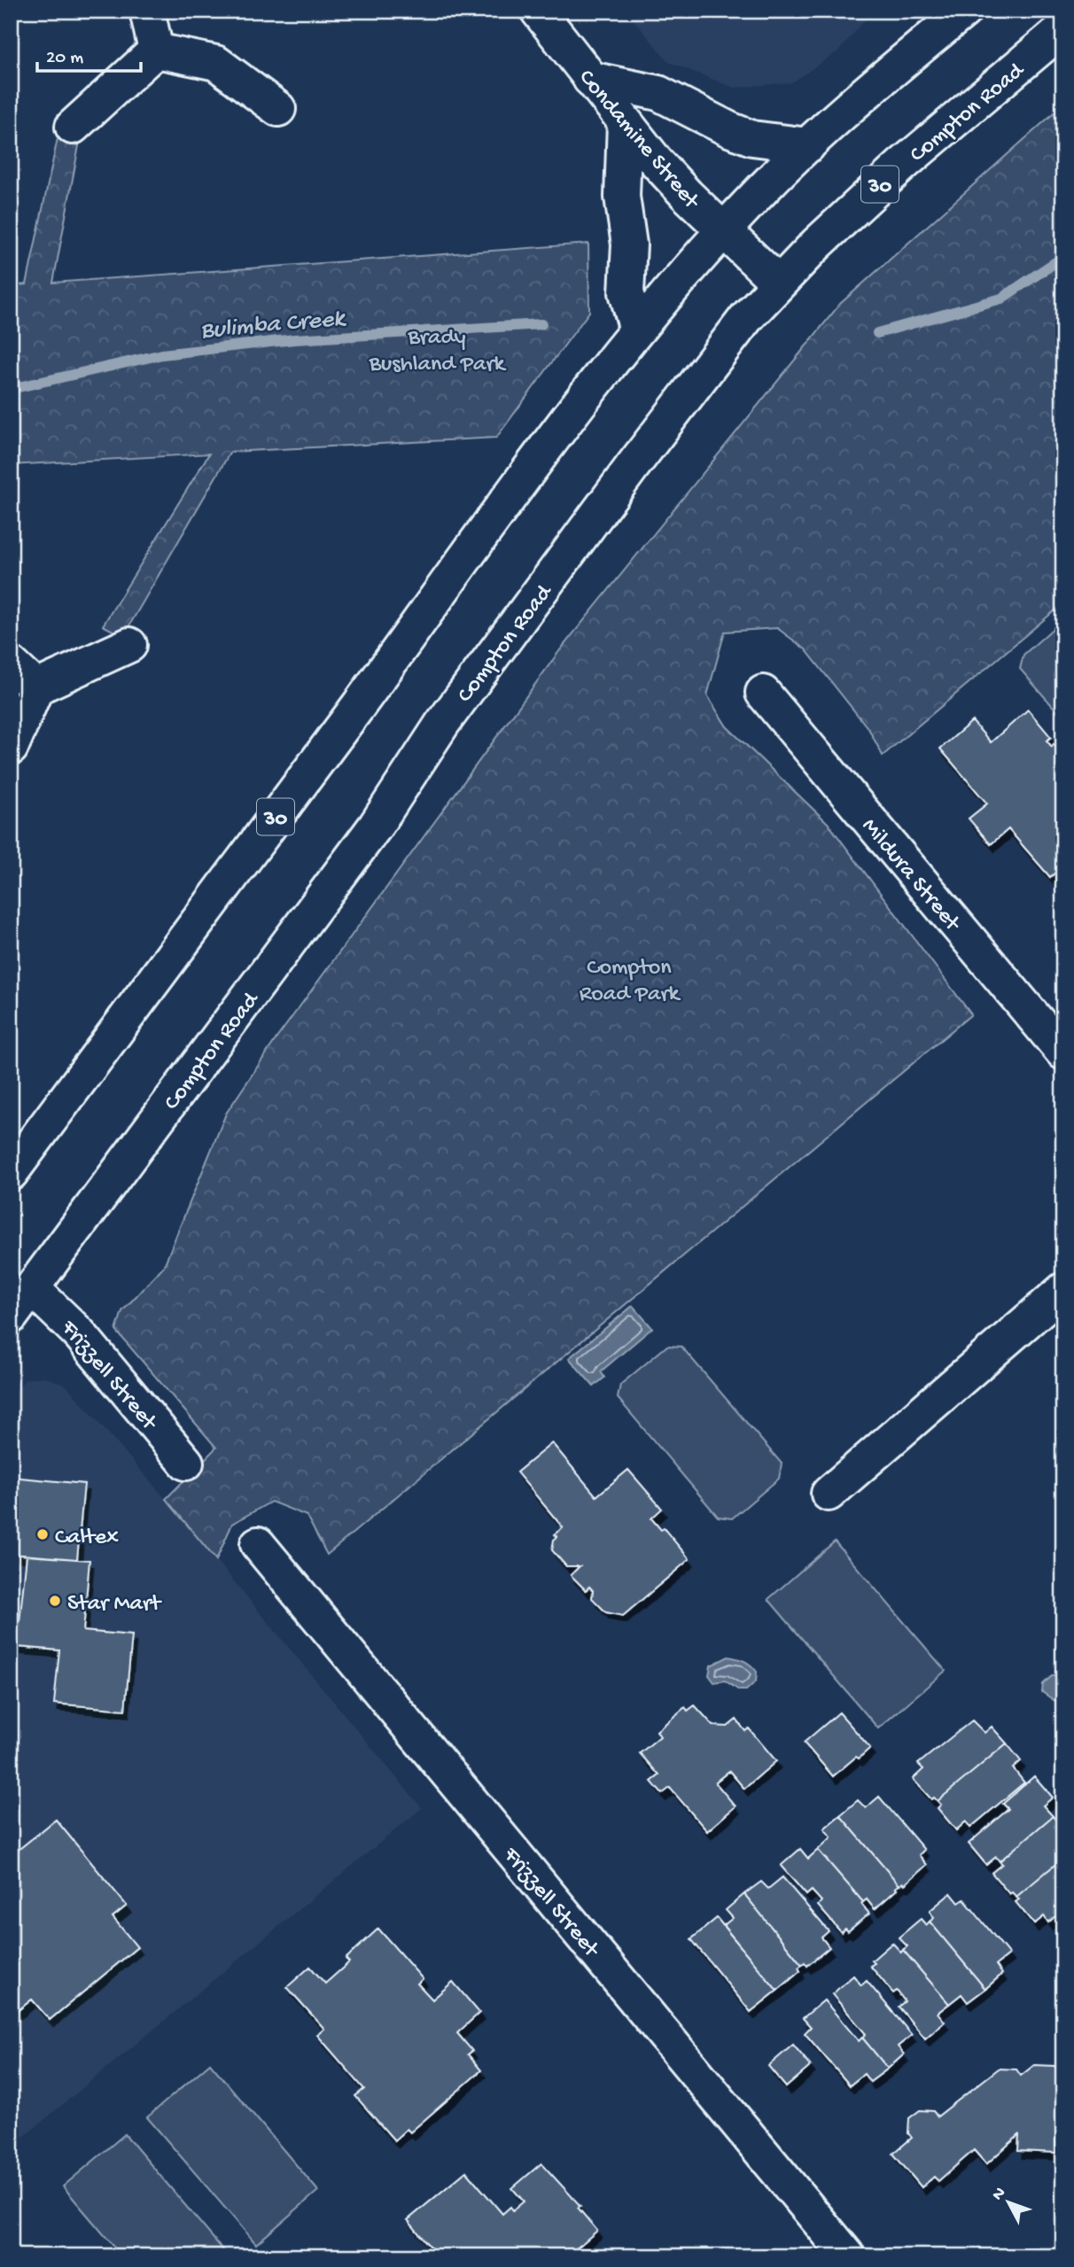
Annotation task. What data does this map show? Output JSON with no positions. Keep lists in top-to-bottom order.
{
  "streets": {
    "main road": [
      "Compton Road",
      "Condamine Street",
      "30",
      "Mildura Street",
      "Frizzell Street"
    ]
  },
  "crossings": [
    ["Compton Road", "Condamine Street"],
    ["Compton Road", "Frizzell Street"],
    ["Condamine Street", "30"]
  ],
  "water": ["Bulimba Creek"],
  "parks": ["Brady Bushland Park", "Compton Road Park"],
  "places": ["Caltex", "Star Mart"],
  "scale_bar": "20 m",
  "north": "top left"
}
